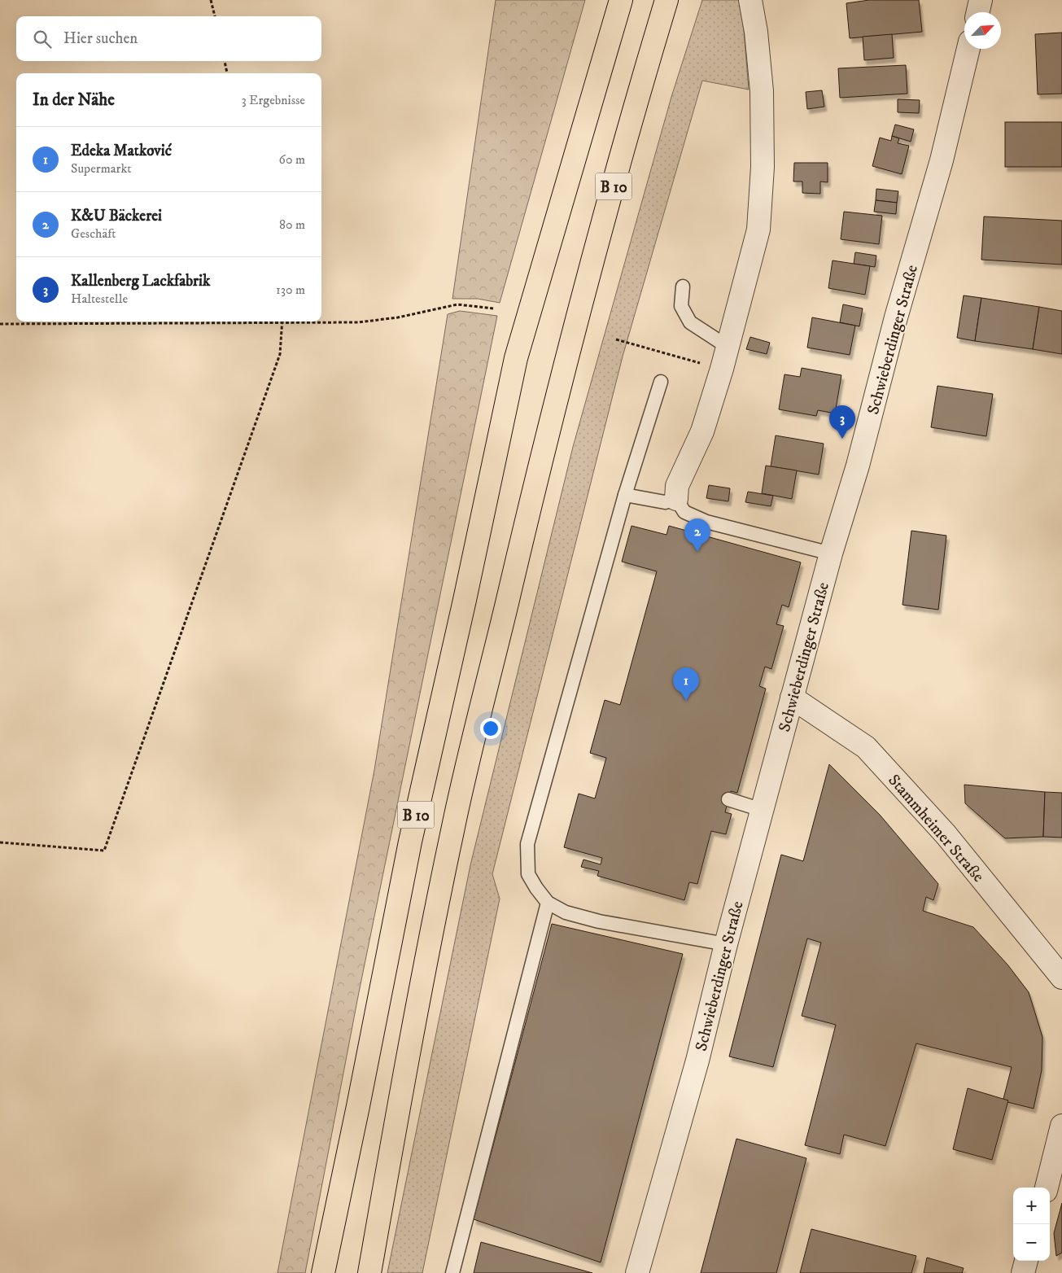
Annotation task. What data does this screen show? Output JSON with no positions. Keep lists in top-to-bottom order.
{
  "streets": {
    "highway": ["B 10"],
    "street": ["Schwieberdinger Straße", "Stammheimer Straße"]
  },
  "crossings": [
    ["Schwieberdinger Straße", "Stammheimer Straße"]
  ],
  "north": "top right",
  "page": {
    "search": "Hier suchen",
    "heading": ["In der Nähe", "3 Ergebnisse"],
    "list": [
      {
        "mark": "1",
        "name": "Edeka Matković",
        "note": "Supermarkt",
        "value": "60 m"
      },
      {
        "mark": "2",
        "name": "K&U Bäckerei",
        "note": "Geschäft",
        "value": "80 m"
      },
      {
        "mark": "3",
        "name": "Kallenberg Lackfabrik",
        "note": "Haltestelle",
        "value": "130 m"
      }
    ],
    "pins": ["3", "2", "1"],
    "map_buttons": ["+", "−"]
  }
}
